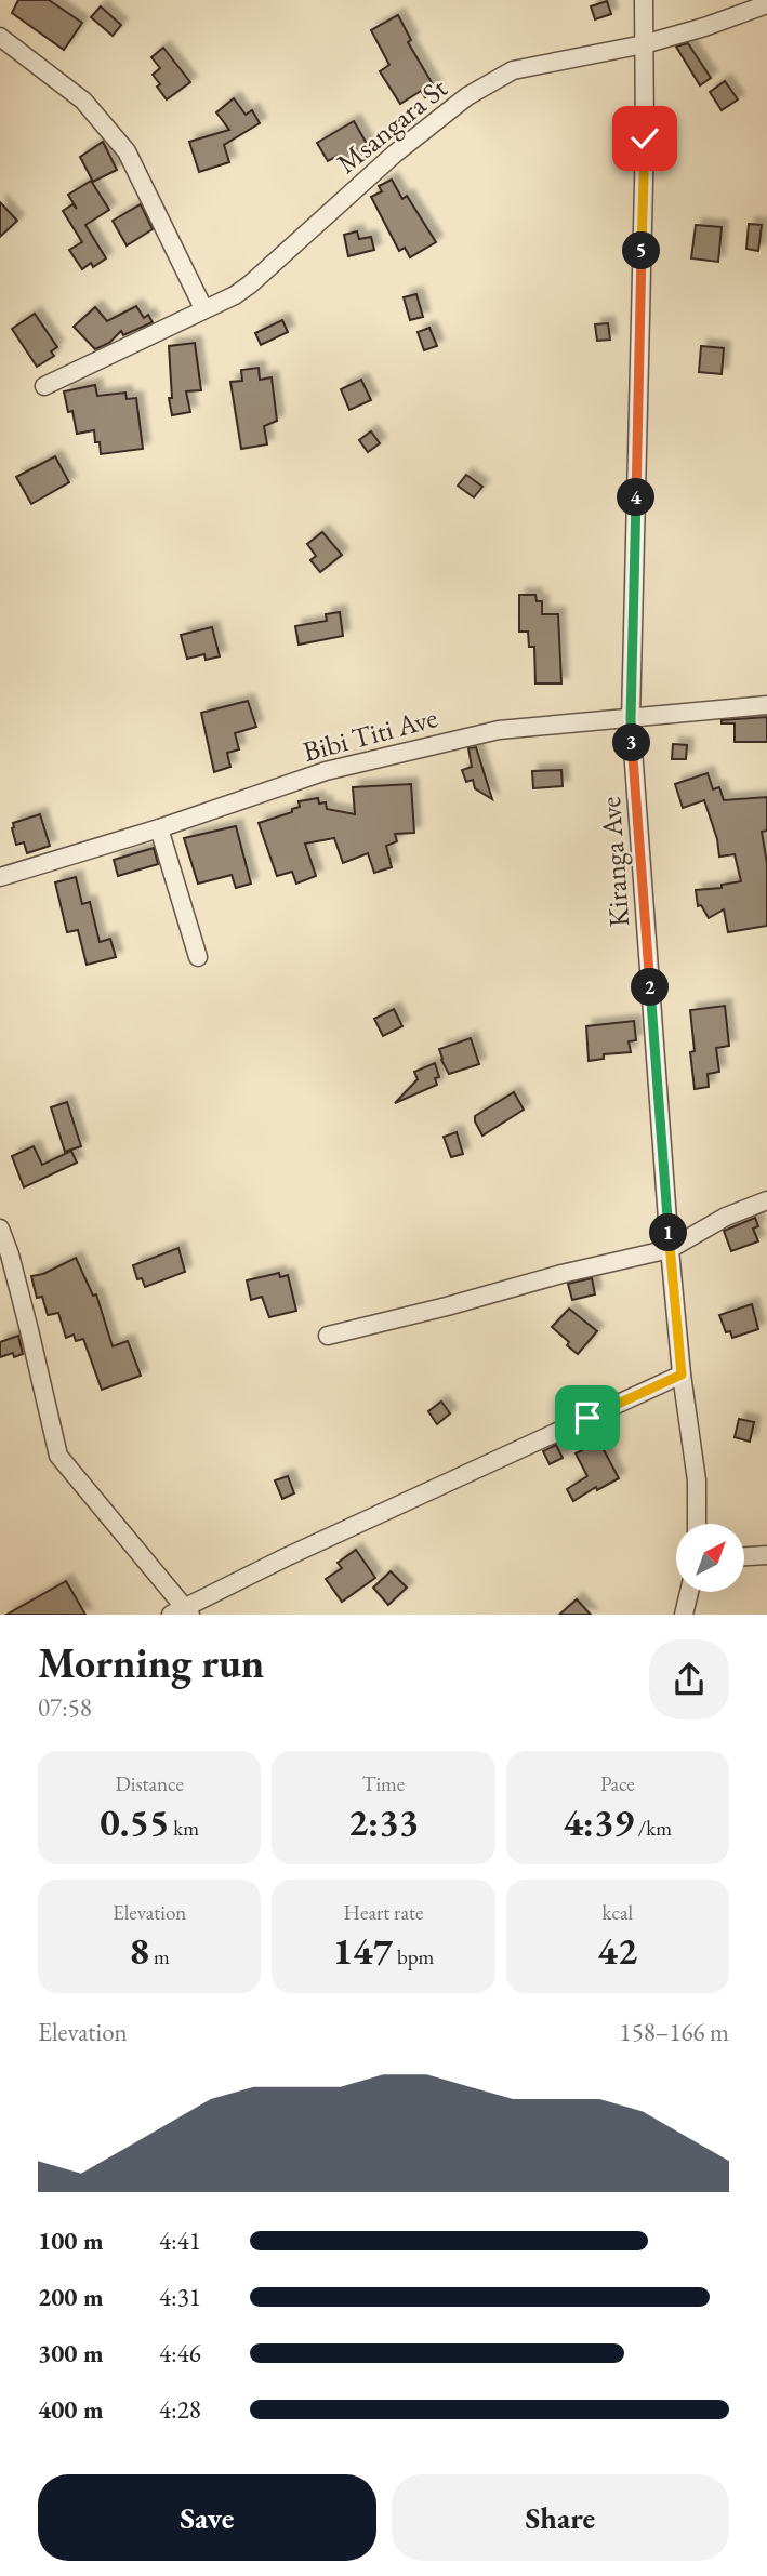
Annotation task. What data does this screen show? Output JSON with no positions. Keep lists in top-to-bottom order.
{
  "streets": {
    "street": ["Msangara St", "Bibi Titi Ave", "Kiranga Ave"]
  },
  "crossings": [
    ["Msangara St", "Kiranga Ave"],
    ["Bibi Titi Ave", "Kiranga Ave"]
  ],
  "north": "top right",
  "page": {
    "pins": [
      "5",
      "4",
      "3",
      "2",
      "1"
    ],
    "heading": ["Morning run", "07:58"],
    "stats": [
      ["Distance", "0.55 km"],
      ["Time", "2:33"],
      ["Pace", "4:39 /km"],
      ["Elevation", "8 m"],
      ["Heart rate", "147 bpm"],
      ["kcal", "42"]
    ],
    "chart": ["Elevation", "158–166 m"],
    "list": [
      {
        "name": "100 m",
        "note": "4:41"
      },
      {
        "name": "200 m",
        "note": "4:31"
      },
      {
        "name": "300 m",
        "note": "4:46"
      },
      {
        "name": "400 m",
        "note": "4:28"
      }
    ],
    "buttons": ["Save", "Share"]
  }
}
